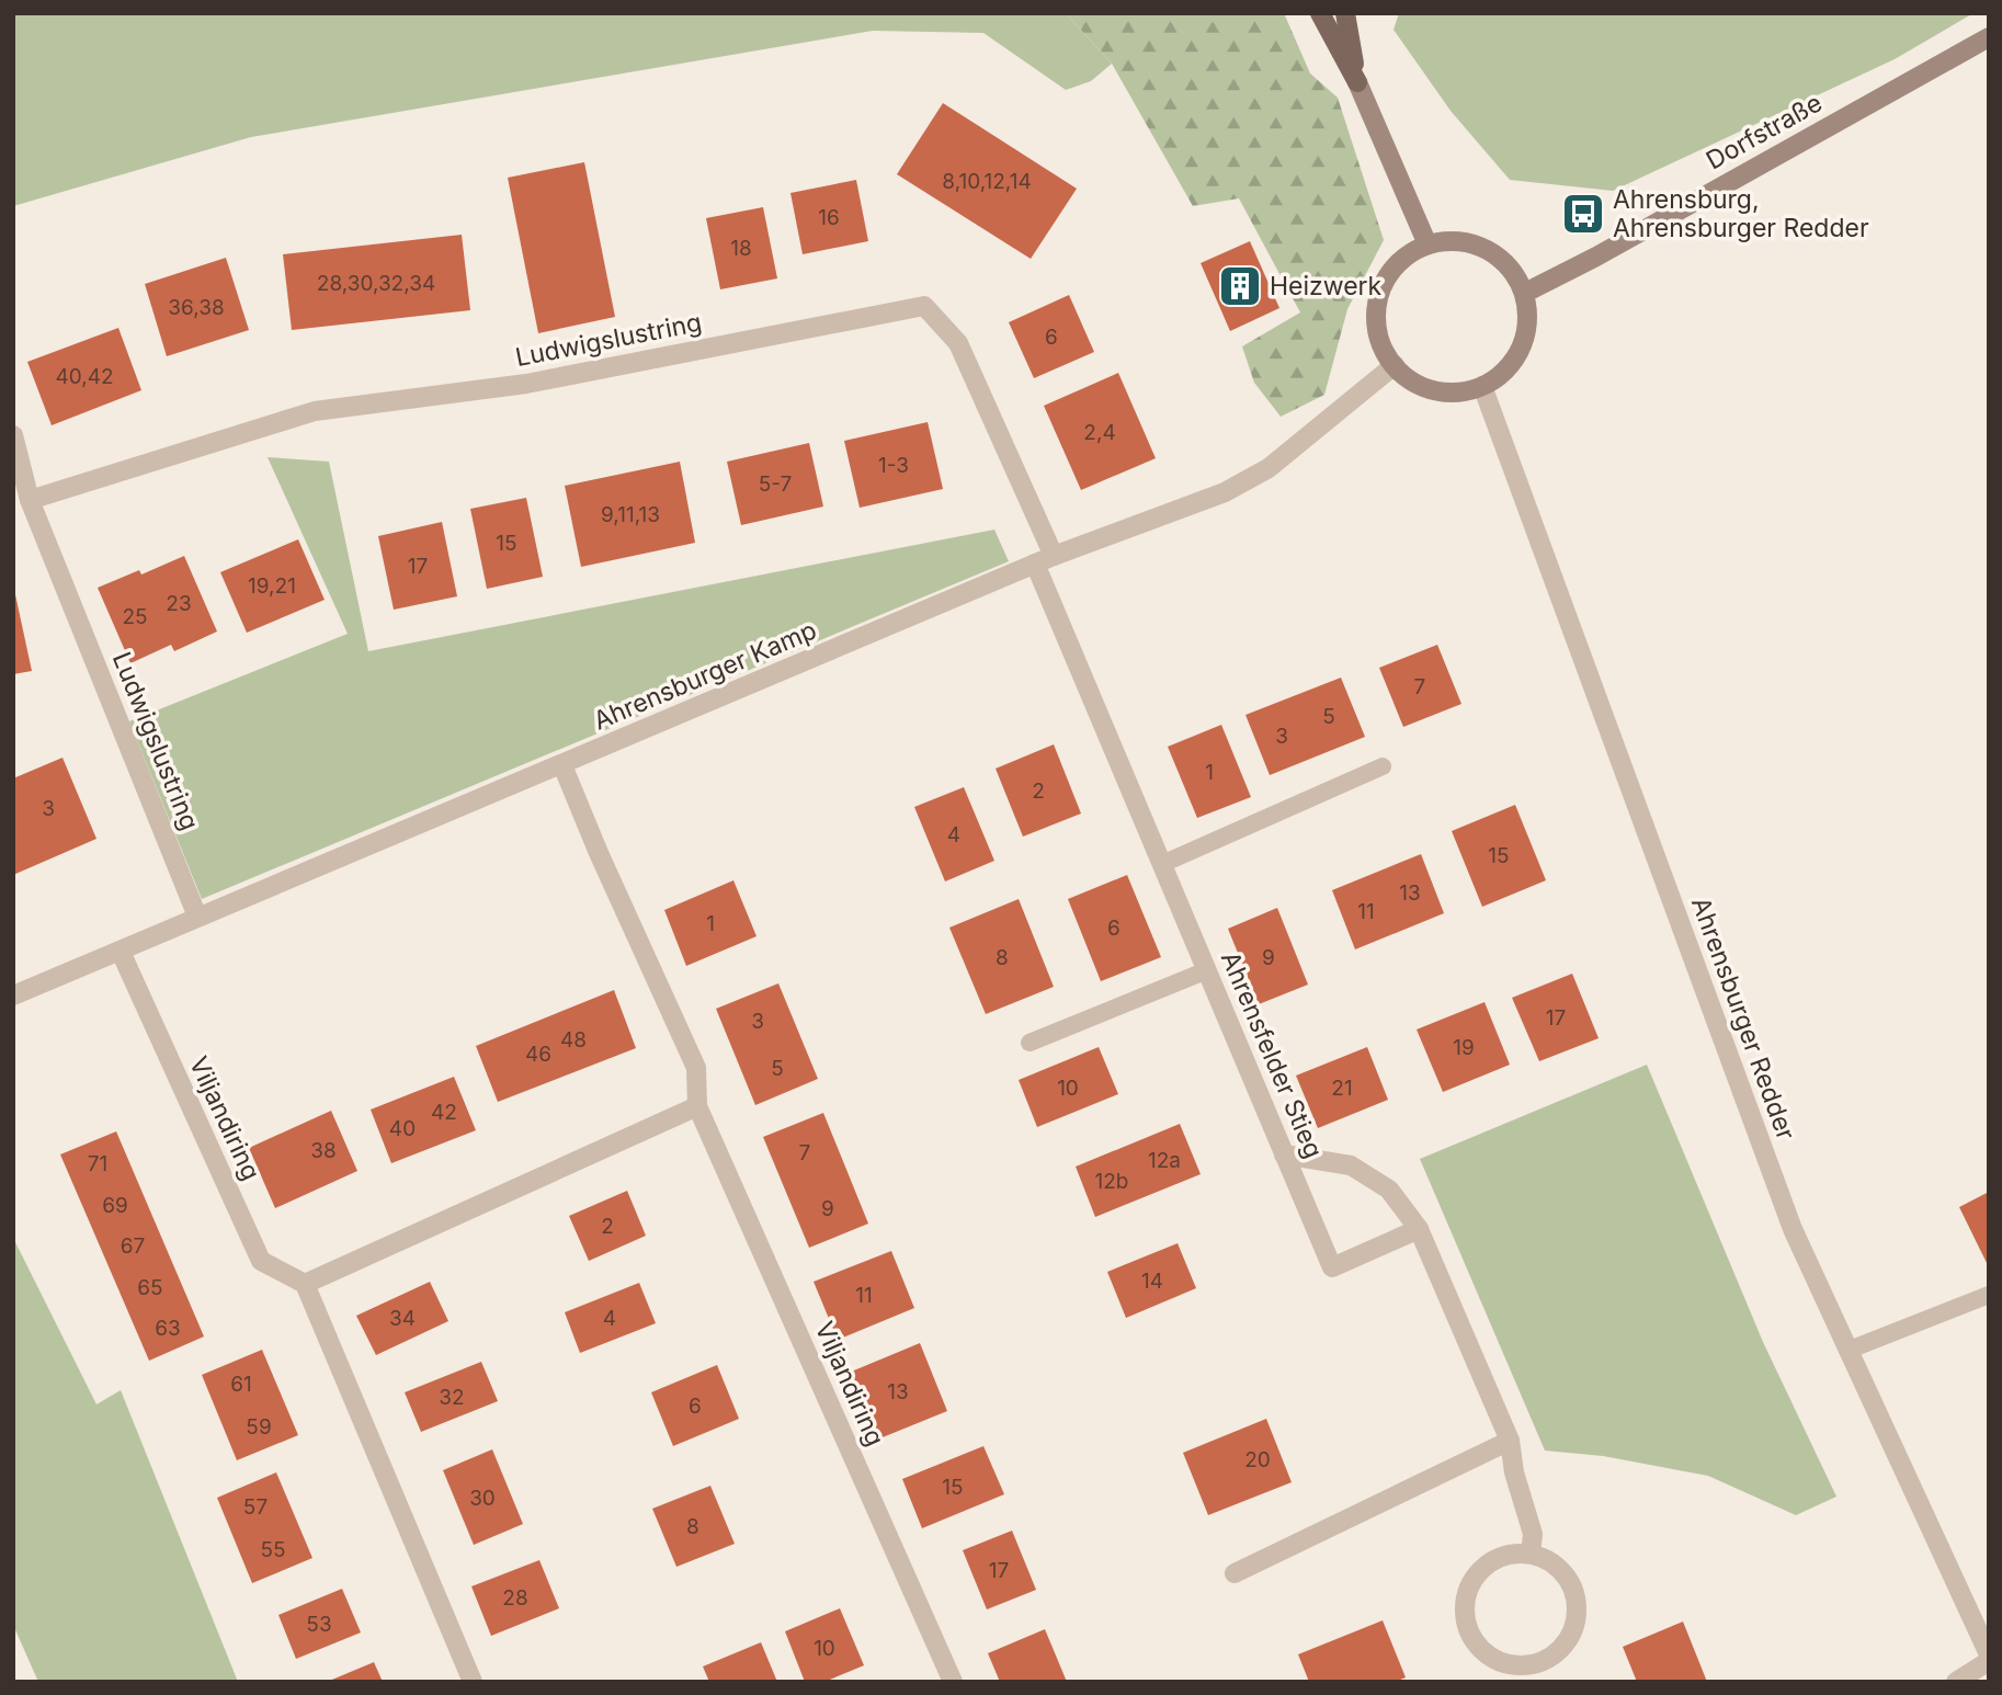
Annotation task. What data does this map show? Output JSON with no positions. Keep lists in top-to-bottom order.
{
  "streets": {
    "street": [
      "Dorfstraße",
      "Ludwigslustring",
      "Ahrensburger Kamp",
      "Ahrensburger Redder",
      "Ahrensfelder Stieg",
      "Viljandiring"
    ]
  },
  "crossings": [
    ["Dorfstraße", "Ahrensburger Kamp"],
    ["Dorfstraße", "Ahrensburger Redder"],
    ["Ludwigslustring", "Ahrensburger Kamp"],
    ["Ludwigslustring", "Ahrensfelder Stieg"],
    ["Ahrensburger Kamp", "Ahrensburger Redder"],
    ["Ahrensburger Kamp", "Ahrensfelder Stieg"],
    ["Ahrensburger Kamp", "Viljandiring"]
  ],
  "places": {
    "bus stop": ["Ahrensburg, Ahrensburger Redder"],
    "building": ["Heizwerk"]
  },
  "house_numbers": [
    "8,10,12,14",
    "16",
    "18",
    "28,30,32,34",
    "36,38",
    "6",
    "40,42",
    "2,4",
    "1-3",
    "5-7",
    "9,11,13",
    "15",
    "17",
    "19,21",
    "23",
    "25",
    "7",
    "5",
    "3",
    "1",
    "2",
    "3",
    "4",
    "15",
    "13",
    "11",
    "1",
    "6",
    "8",
    "9",
    "17",
    "3",
    "48",
    "19",
    "46",
    "5",
    "10",
    "21",
    "42",
    "40",
    "38",
    "7",
    "12a",
    "71",
    "12b",
    "69",
    "9",
    "2",
    "67",
    "14",
    "65",
    "11",
    "34",
    "4",
    "63",
    "61",
    "13",
    "32",
    "6",
    "59",
    "20",
    "15",
    "30",
    "57",
    "8",
    "55",
    "17",
    "28",
    "53",
    "10"
  ]
}
